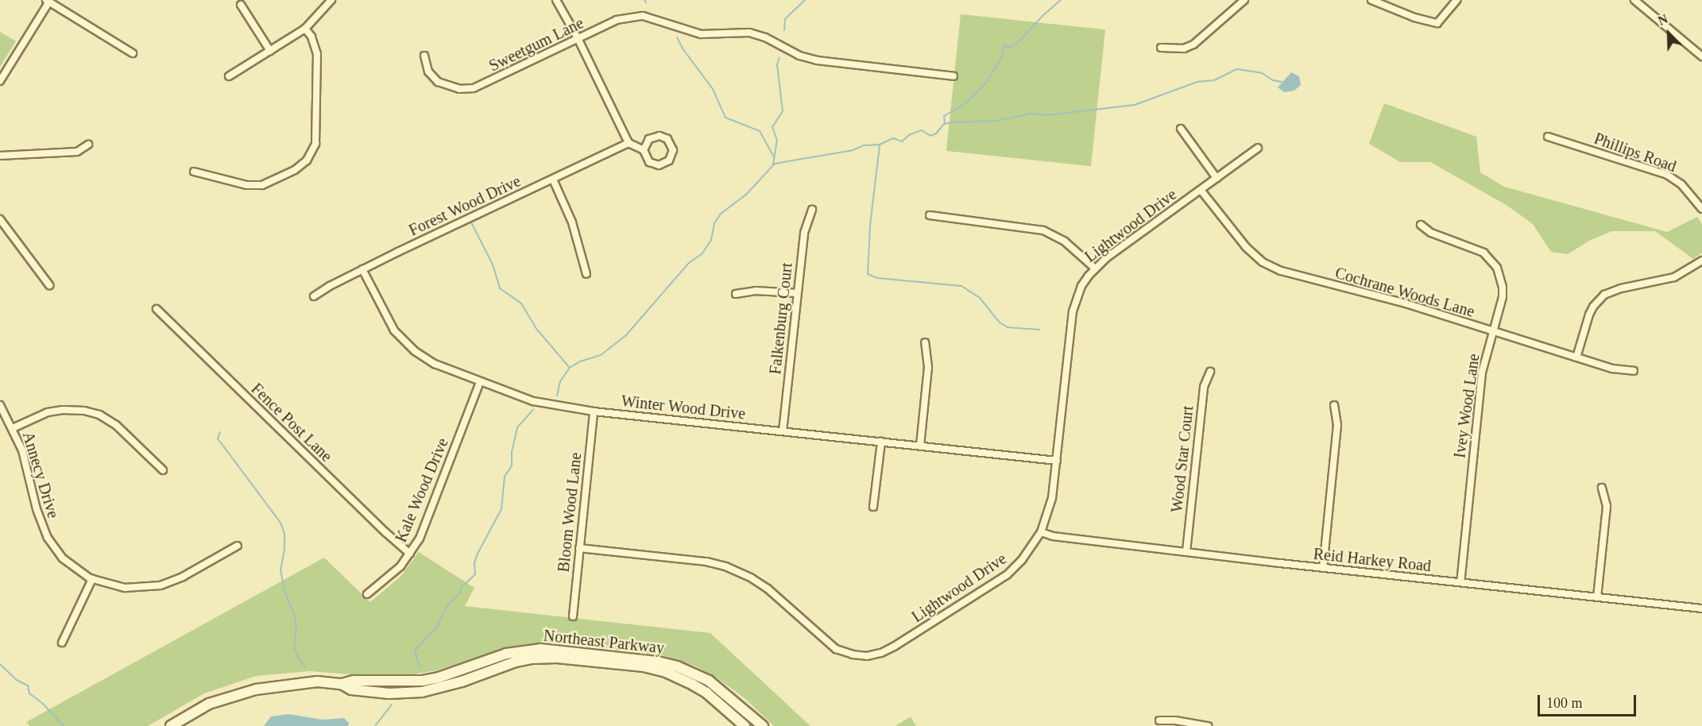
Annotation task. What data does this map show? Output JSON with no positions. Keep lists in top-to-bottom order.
{
  "streets": {
    "street": [
      "Sweetgum Lane",
      "Phillips Road",
      "Forest Wood Drive",
      "Lightwood Drive",
      "Cochrane Woods Lane",
      "Falkenburg Court",
      "Ivey Wood Lane",
      "Winter Wood Drive",
      "Fence Post Lane",
      "Wood Star Court",
      "Annecy Drive",
      "Kale Wood Drive",
      "Bloom Wood Lane",
      "Reid Harkey Road",
      "Northeast Parkway"
    ]
  },
  "crossings": [
    ["Forest Wood Drive", "Winter Wood Drive"],
    ["Lightwood Drive", "Cochrane Woods Lane"],
    ["Lightwood Drive", "Winter Wood Drive"],
    ["Lightwood Drive", "Bloom Wood Lane"],
    ["Lightwood Drive", "Reid Harkey Road"],
    ["Cochrane Woods Lane", "Ivey Wood Lane"],
    ["Falkenburg Court", "Winter Wood Drive"],
    ["Ivey Wood Lane", "Reid Harkey Road"],
    ["Winter Wood Drive", "Kale Wood Drive"],
    ["Winter Wood Drive", "Bloom Wood Lane"],
    ["Fence Post Lane", "Kale Wood Drive"],
    ["Wood Star Court", "Reid Harkey Road"]
  ],
  "scale_bar": "100 m",
  "north": "top left"
}
